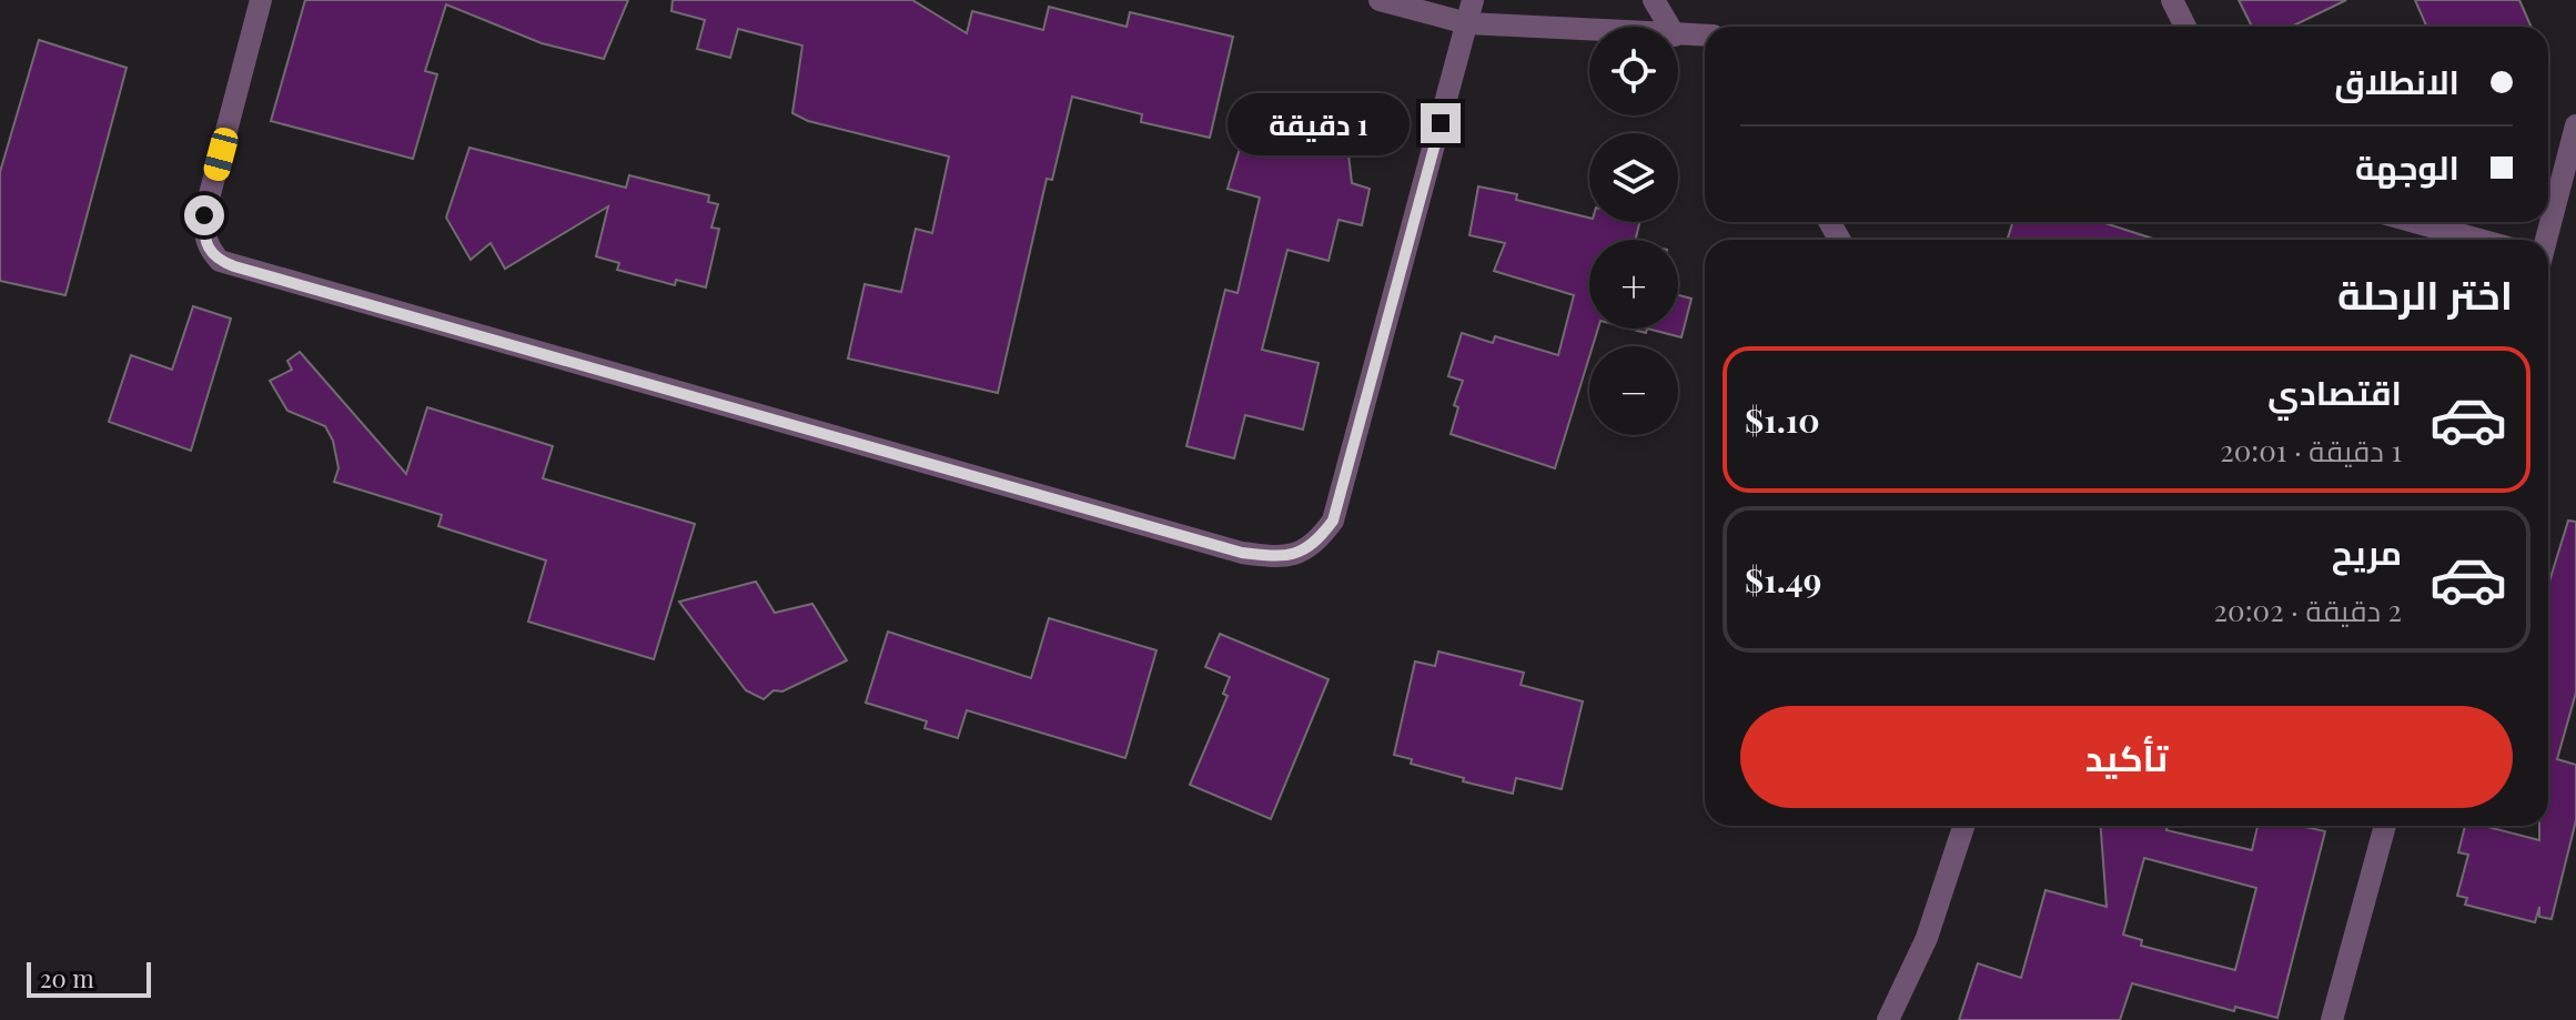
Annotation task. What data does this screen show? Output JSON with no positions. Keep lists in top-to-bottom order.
{
  "scale_bar": "20 m",
  "page": {
    "map_buttons": ["+", "−"],
    "banner": ["الانطلاق", "الوجهة"],
    "bubble": "1 دقيقة",
    "heading": "اختر الرحلة",
    "list": [
      {
        "name": "اقتصادي",
        "note": "1 دقيقة · 20:01",
        "value": "$1.10"
      },
      {
        "name": "مريح",
        "note": "2 دقيقة · 20:02",
        "value": "$1.49"
      }
    ],
    "buttons": "تأكيد",
    "scale": "20 m"
  }
}
